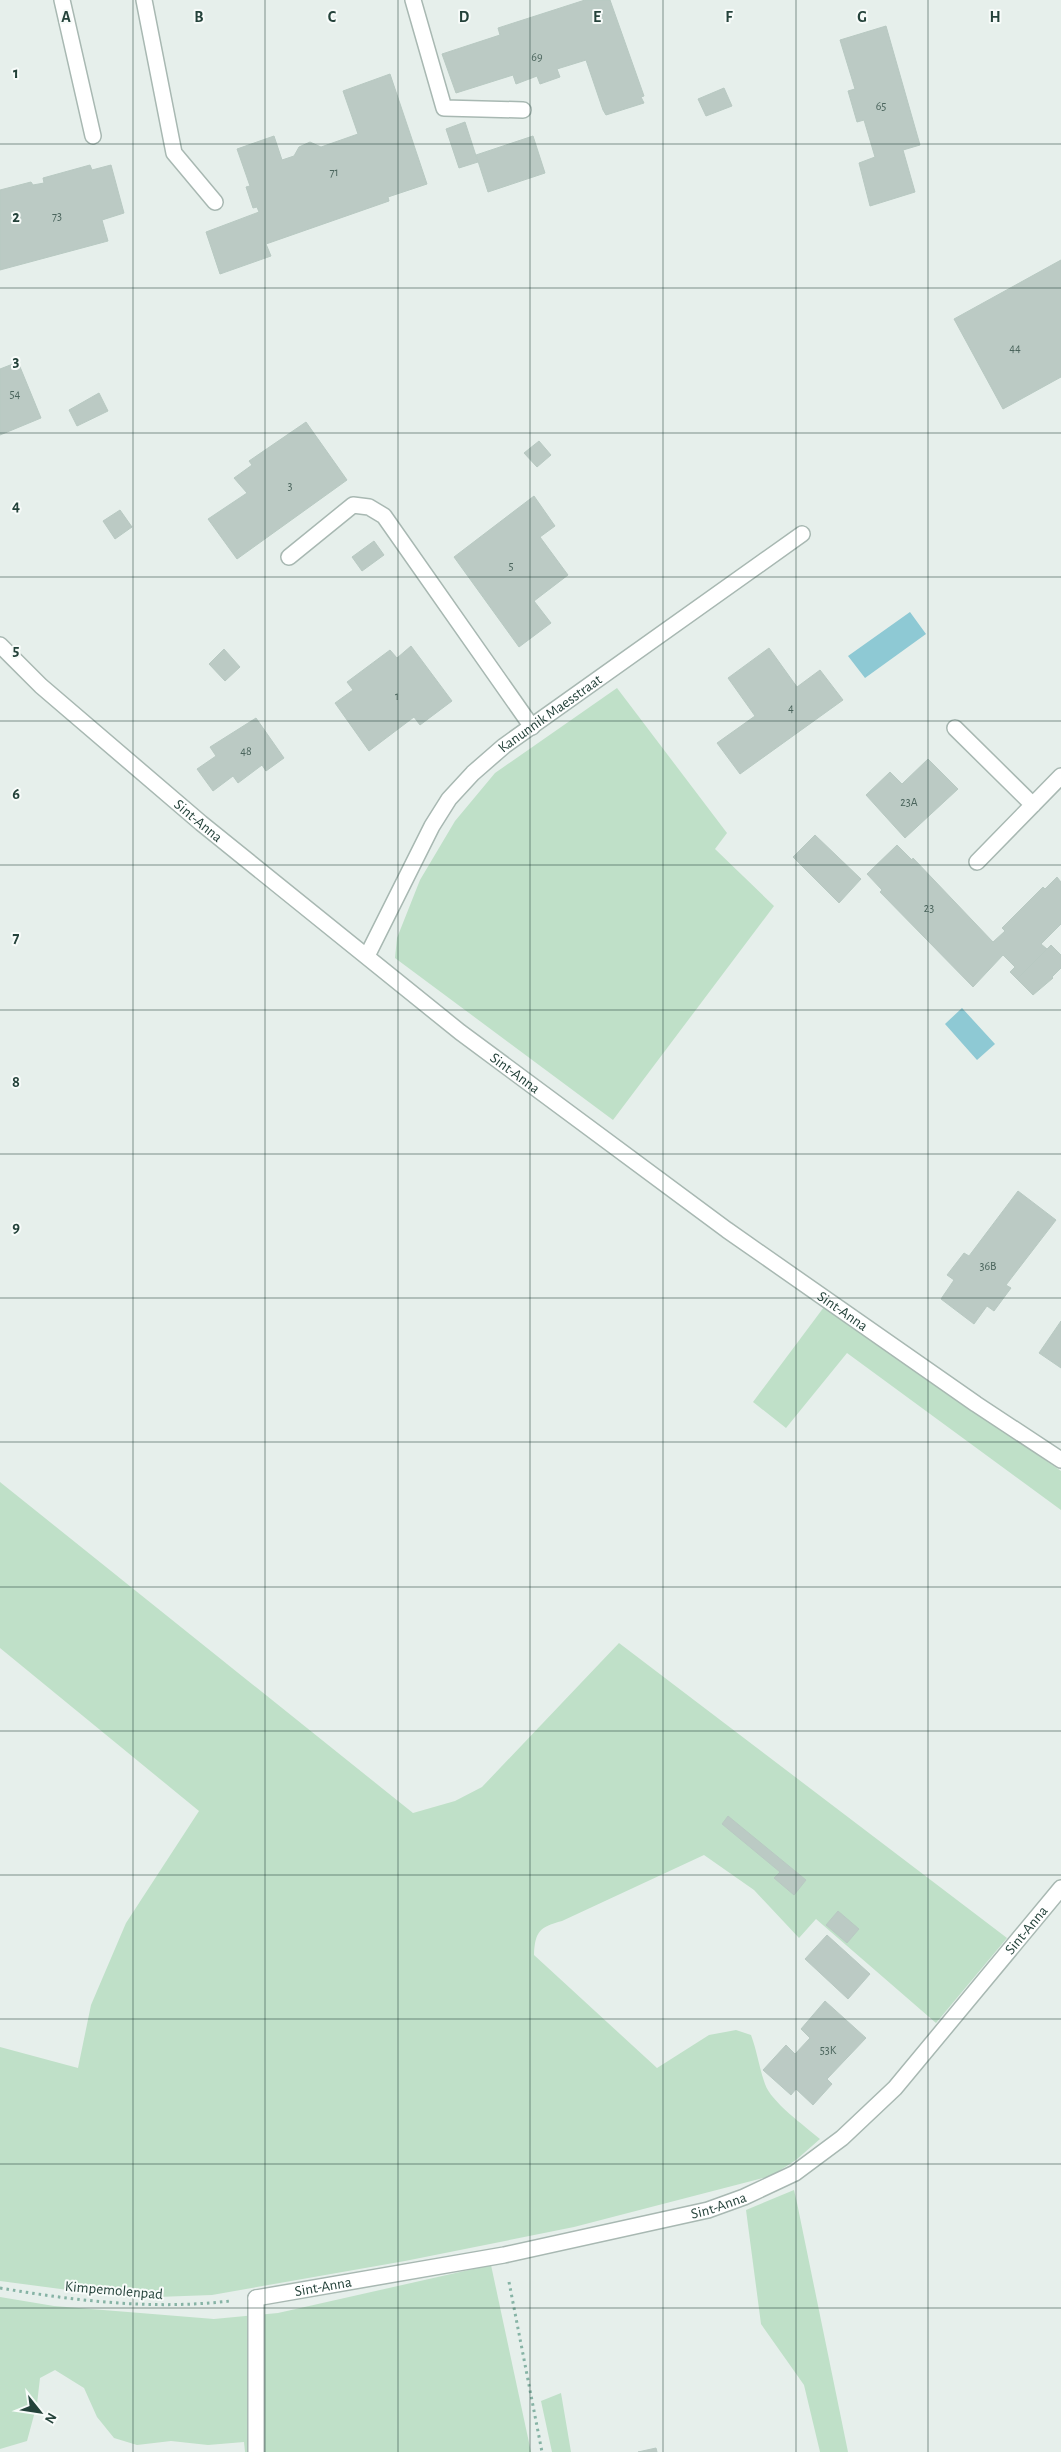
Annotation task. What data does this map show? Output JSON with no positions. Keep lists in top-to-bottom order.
{
  "streets": {
    "street": ["Kanunnik Maesstraat", "Sint-Anna"],
    "path": ["Kimpemolenpad"]
  },
  "crossings": [
    ["Kanunnik Maesstraat", "Sint-Anna"],
    ["Sint-Anna", "Kimpemolenpad"]
  ],
  "house_numbers": [
    "69",
    "65",
    "71",
    "73",
    "44",
    "54",
    "3",
    "5",
    "1",
    "4",
    "48",
    "23A",
    "23",
    "36B",
    "53K"
  ],
  "north": "bottom right",
  "grid": {
    "columns": [
      "A",
      "B",
      "C",
      "D",
      "E",
      "F",
      "G",
      "H"
    ],
    "rows": [
      "1",
      "2",
      "3",
      "4",
      "5",
      "6",
      "7",
      "8",
      "9"
    ]
  }
}
